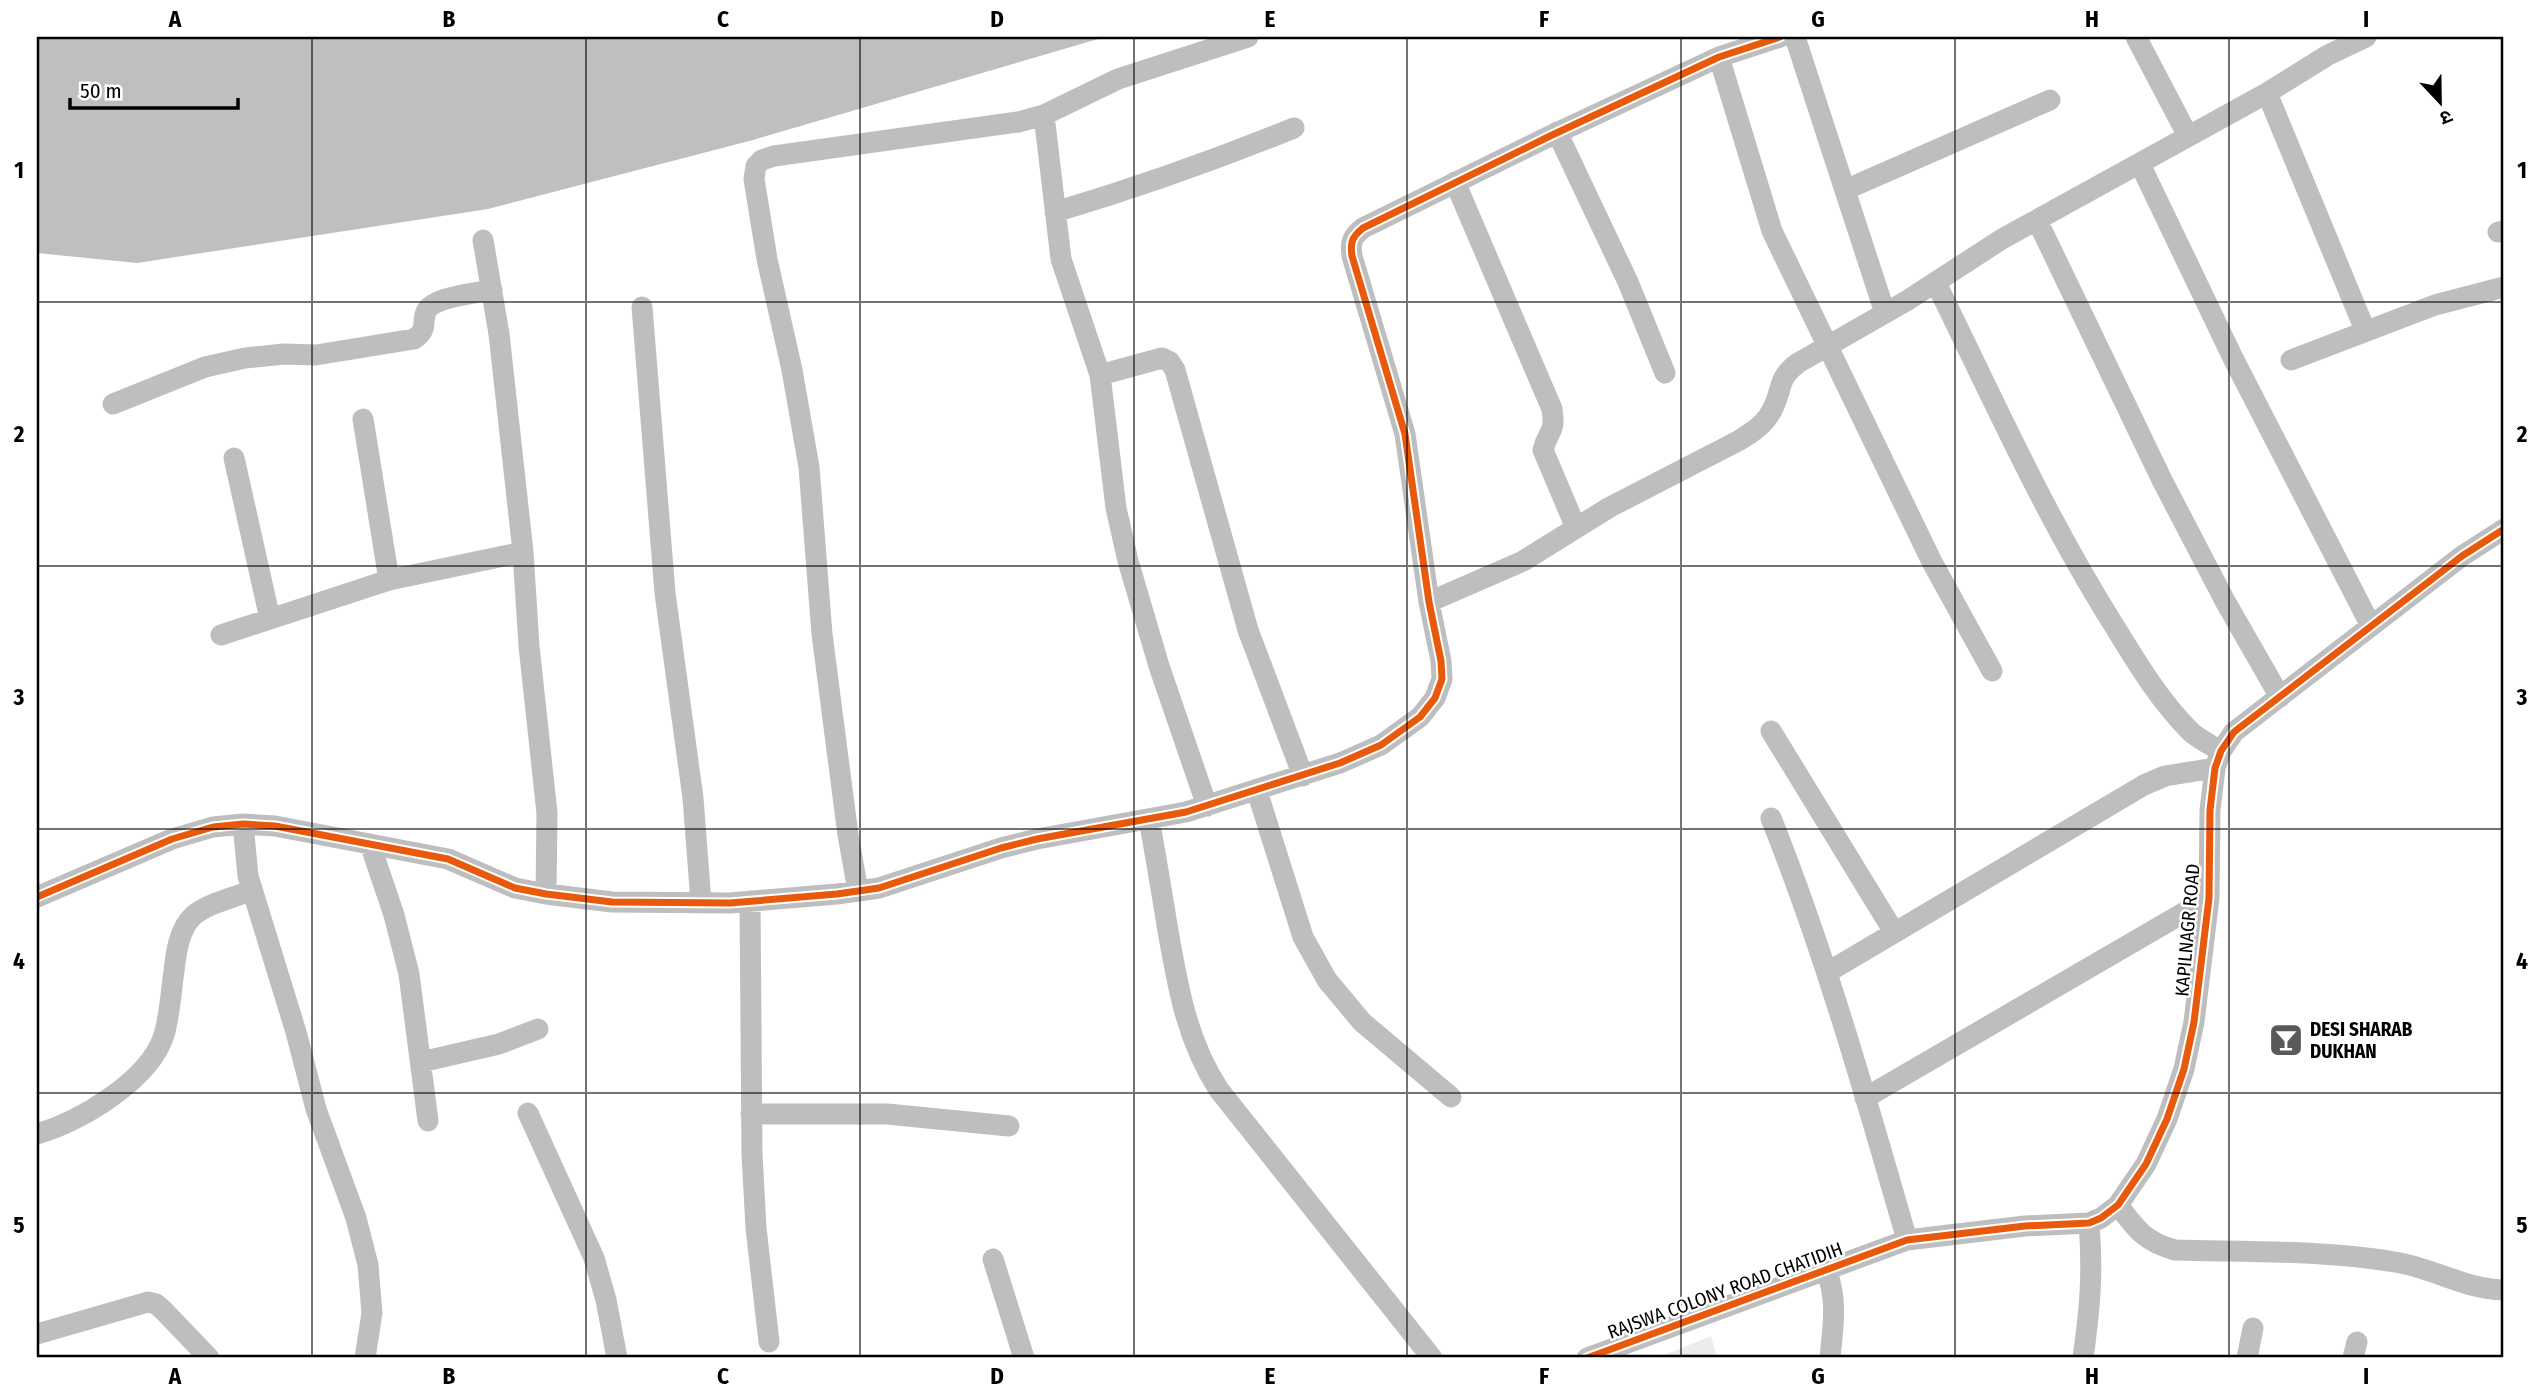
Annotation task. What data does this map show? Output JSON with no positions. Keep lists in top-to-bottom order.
{
  "streets": {
    "street": ["KAPILNAGR ROAD", "RAJSWA COLONY ROAD CHATIDIH"]
  },
  "crossings": [
    ["KAPILNAGR ROAD", "RAJSWA COLONY ROAD CHATIDIH"]
  ],
  "places": {
    "bar": ["DESI SHARAB DUKHAN"]
  },
  "scale_bar": "50 m",
  "north": "bottom",
  "grid": {
    "columns": [
      "A",
      "B",
      "C",
      "D",
      "E",
      "F",
      "G",
      "H",
      "I"
    ],
    "rows": [
      "1",
      "2",
      "3",
      "4",
      "5"
    ]
  }
}
